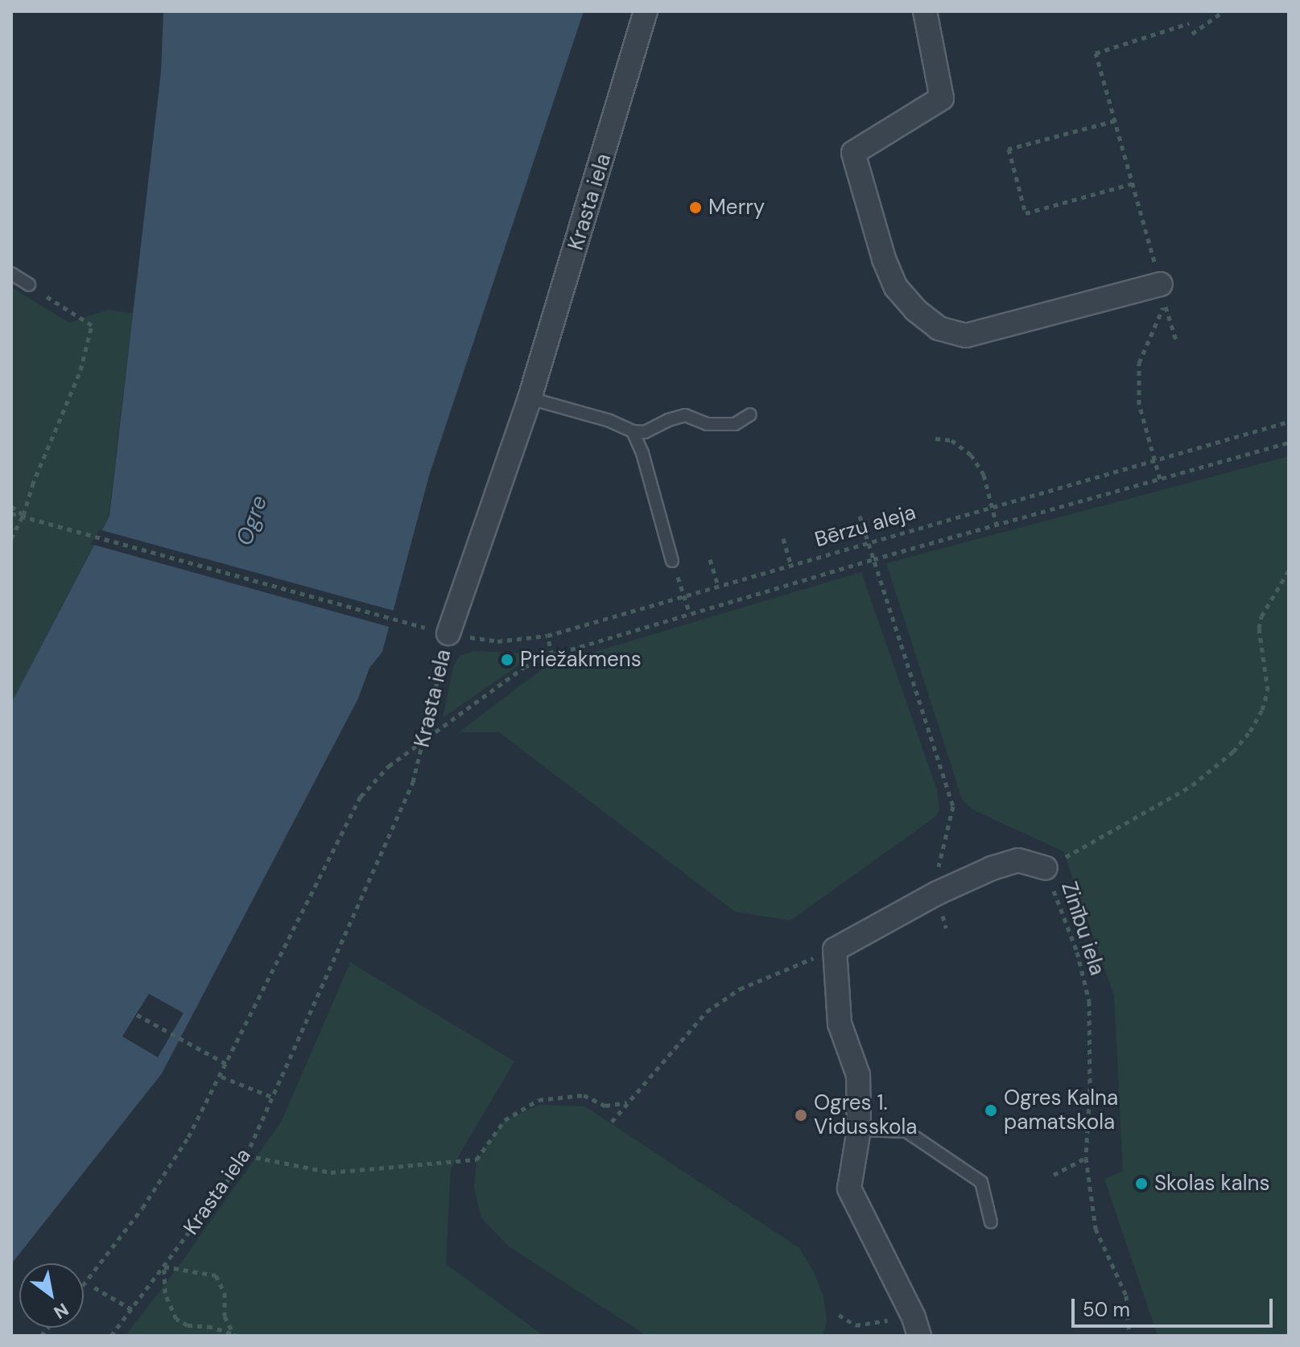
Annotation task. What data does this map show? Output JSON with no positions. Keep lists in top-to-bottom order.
{
  "streets": {
    "street": ["Krasta iela"],
    "path": ["Bērzu aleja", "Zinību iela"]
  },
  "crossings": [
    ["Krasta iela", "Bērzu aleja"]
  ],
  "water": ["Ogre"],
  "places": [
    "Merry",
    "Priežakmens",
    "Ogres Kalna pamatskola",
    "Ogres 1. Vidusskola",
    "Skolas kalns"
  ],
  "scale_bar": "50 m",
  "north": "bottom right"
}
